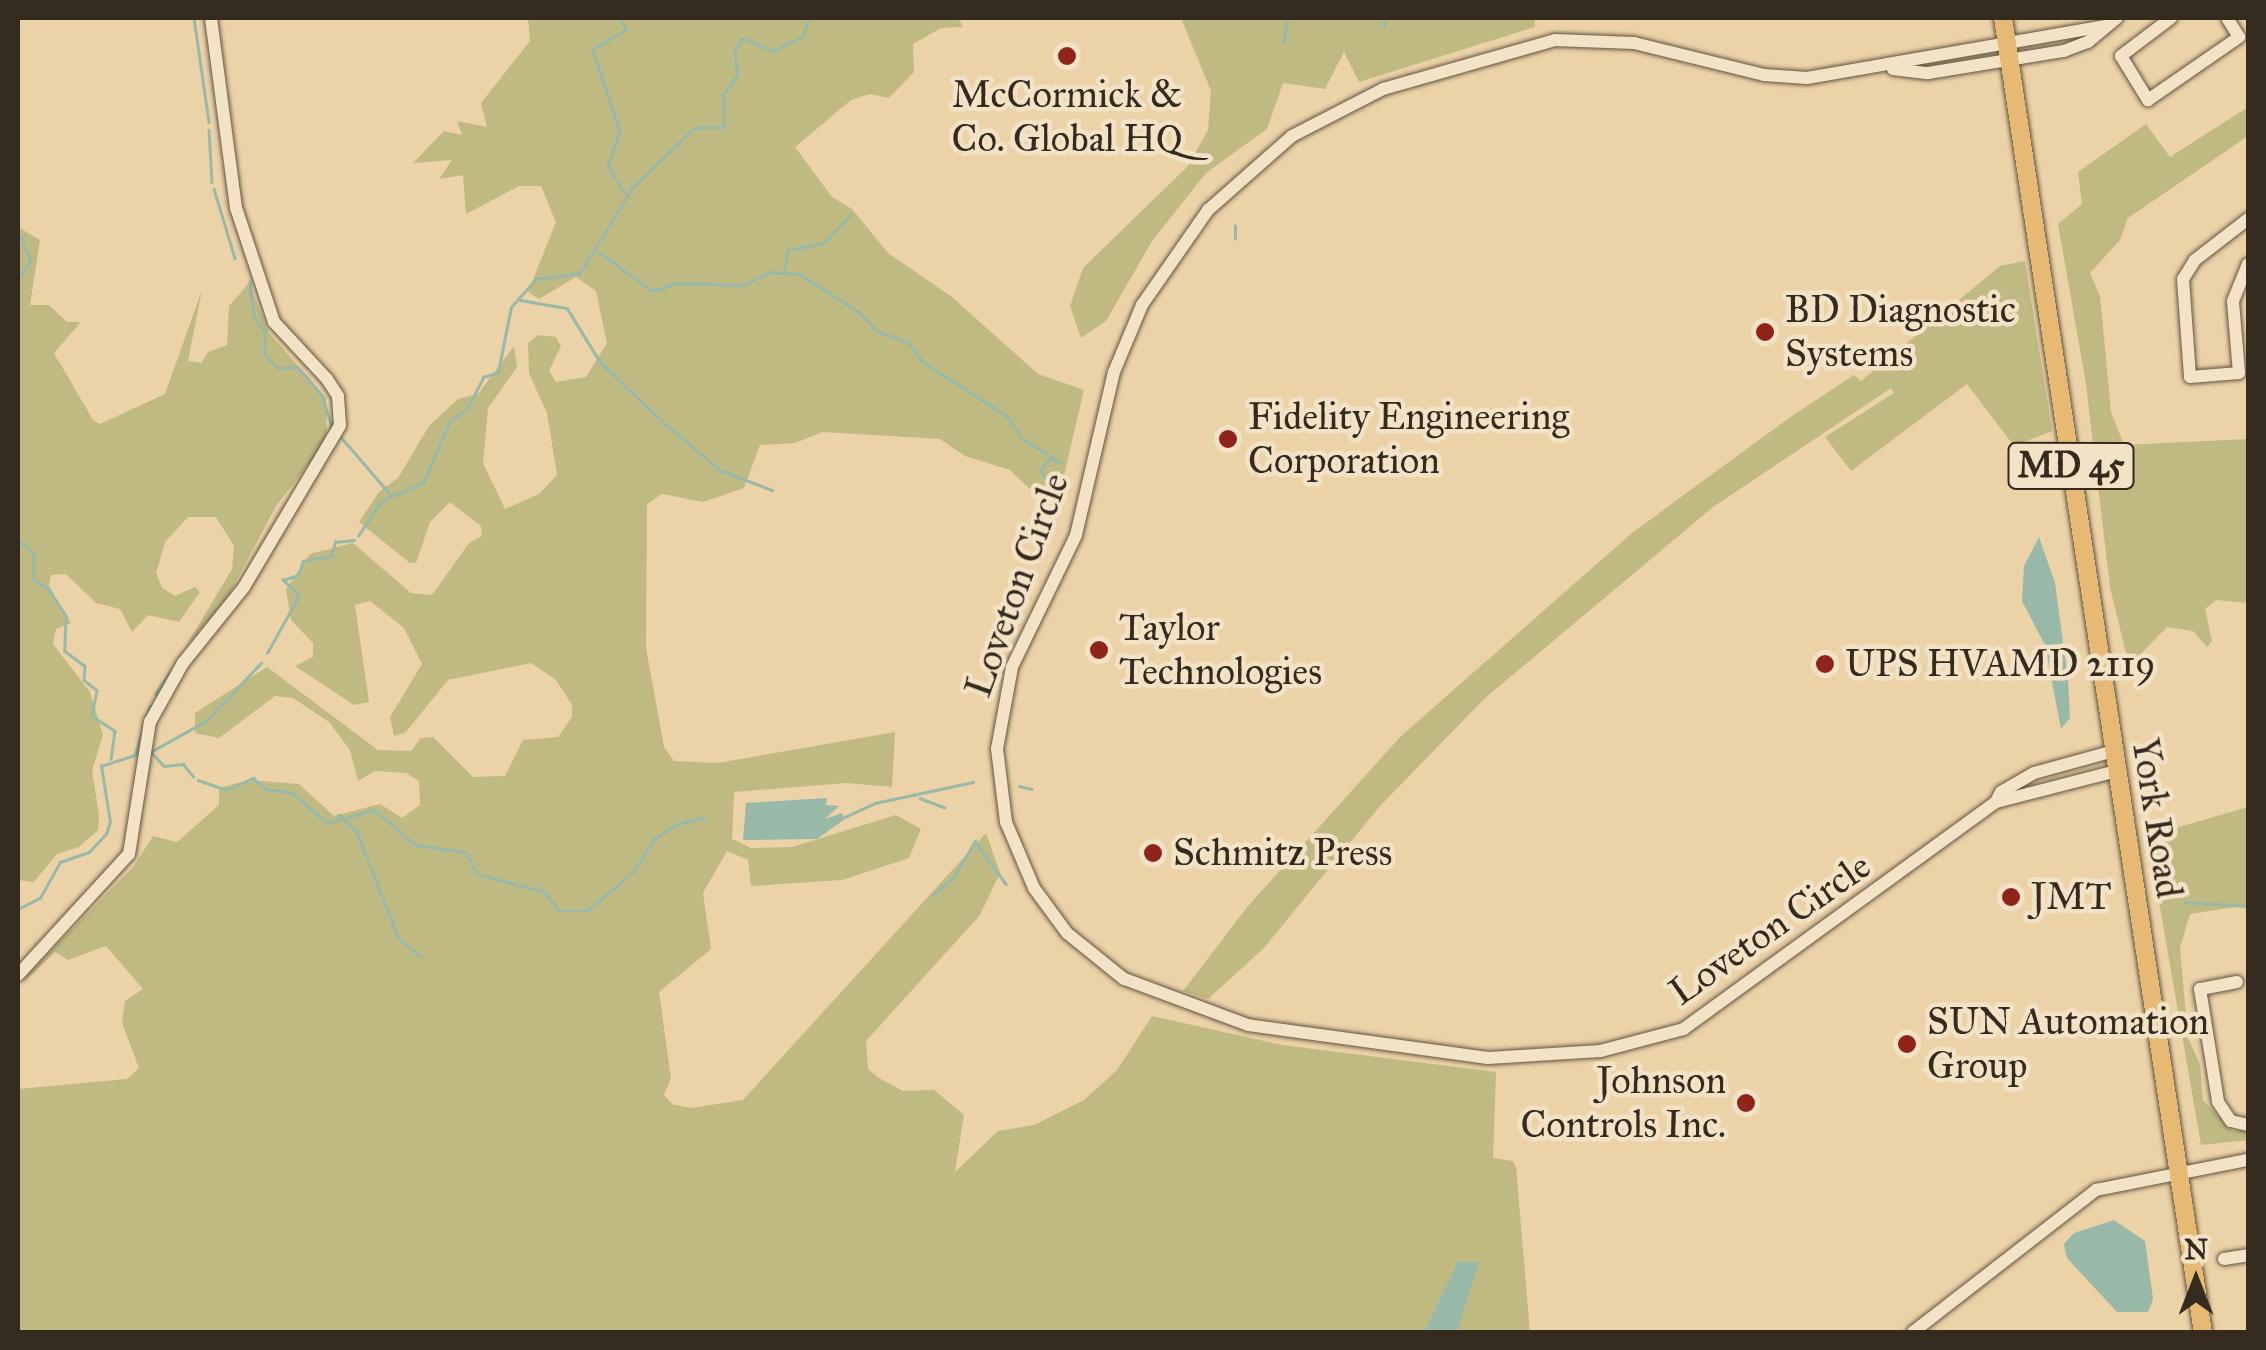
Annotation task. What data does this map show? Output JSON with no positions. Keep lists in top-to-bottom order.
{
  "streets": {
    "main road": ["MD 45", "York Road"],
    "street": ["Loveton Circle"]
  },
  "crossings": [
    ["Loveton Circle", "York Road"]
  ],
  "places": [
    "McCormick & Co. Global HQ",
    "BD Diagnostic Systems",
    "Fidelity Engineering Corporation",
    "Taylor Technologies",
    "UPS HVAMD 2119",
    "Schmitz Press",
    "JMT",
    "SUN Automation Group",
    "Johnson Controls Inc."
  ],
  "north": "top"
}
